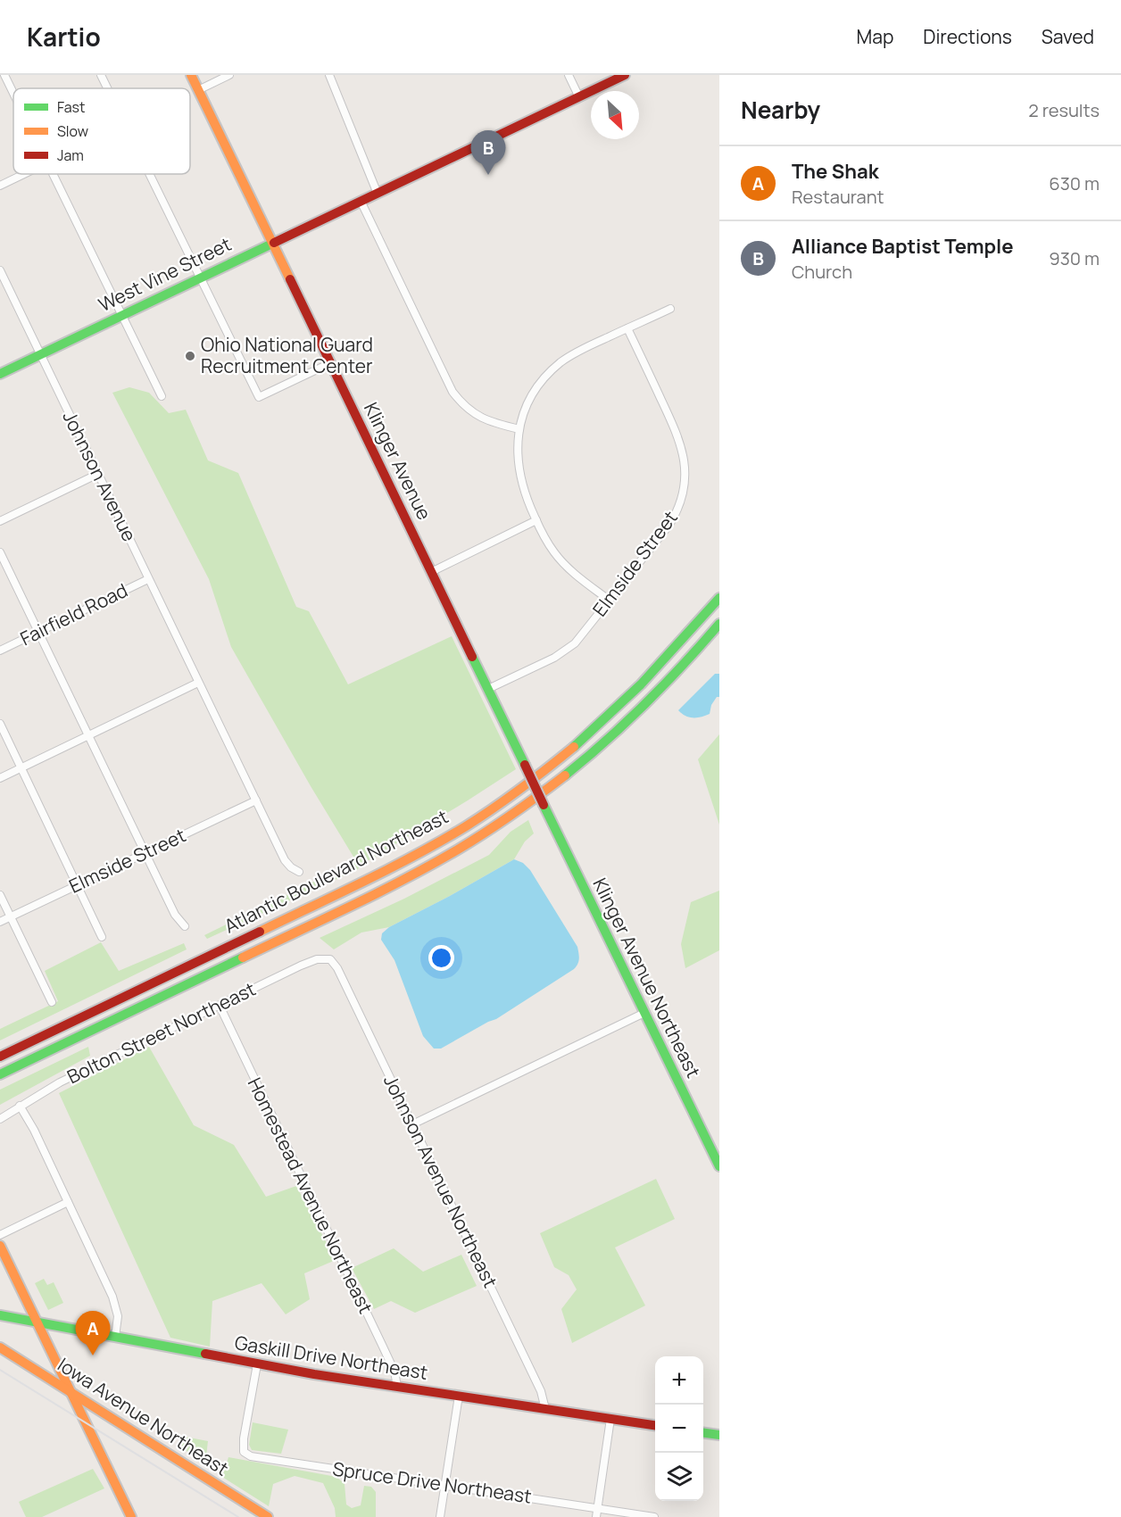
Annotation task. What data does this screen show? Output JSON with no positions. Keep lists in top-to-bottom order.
{
  "streets": {
    "main road": [
      "West Vine Street",
      "Klinger Avenue",
      "Atlantic Boulevard Northeast",
      "Klinger Avenue Northeast",
      "Gaskill Drive Northeast",
      "Iowa Avenue Northeast"
    ],
    "street": [
      "Johnson Avenue",
      "Elmside Street",
      "Fairfield Road",
      "Bolton Street Northeast",
      "Johnson Avenue Northeast",
      "Homestead Avenue Northeast",
      "Spruce Drive Northeast"
    ]
  },
  "crossings": [
    ["West Vine Street", "Klinger Avenue"],
    ["West Vine Street", "Johnson Avenue"],
    ["Klinger Avenue", "Elmside Street"],
    ["Klinger Avenue", "Klinger Avenue Northeast"],
    ["Johnson Avenue", "Fairfield Road"],
    ["Bolton Street Northeast", "Johnson Avenue Northeast"],
    ["Bolton Street Northeast", "Homestead Avenue Northeast"],
    ["Johnson Avenue Northeast", "Gaskill Drive Northeast"],
    ["Homestead Avenue Northeast", "Gaskill Drive Northeast"],
    ["Gaskill Drive Northeast", "Spruce Drive Northeast"]
  ],
  "places": ["Ohio National Guard Recruitment Center"],
  "legend": ["Fast", "Slow", "Jam"],
  "north": "bottom right",
  "page": {
    "header": "Kartio",
    "nav": ["Map", "Directions", "Saved"],
    "heading": ["Nearby", "2 results"],
    "pins": ["B", "A"],
    "list": [
      {
        "mark": "A",
        "name": "The Shak",
        "note": "Restaurant",
        "value": "630 m"
      },
      {
        "mark": "B",
        "name": "Alliance Baptist Temple",
        "note": "Church",
        "value": "930 m"
      }
    ],
    "map_buttons": ["+", "−"]
  }
}
